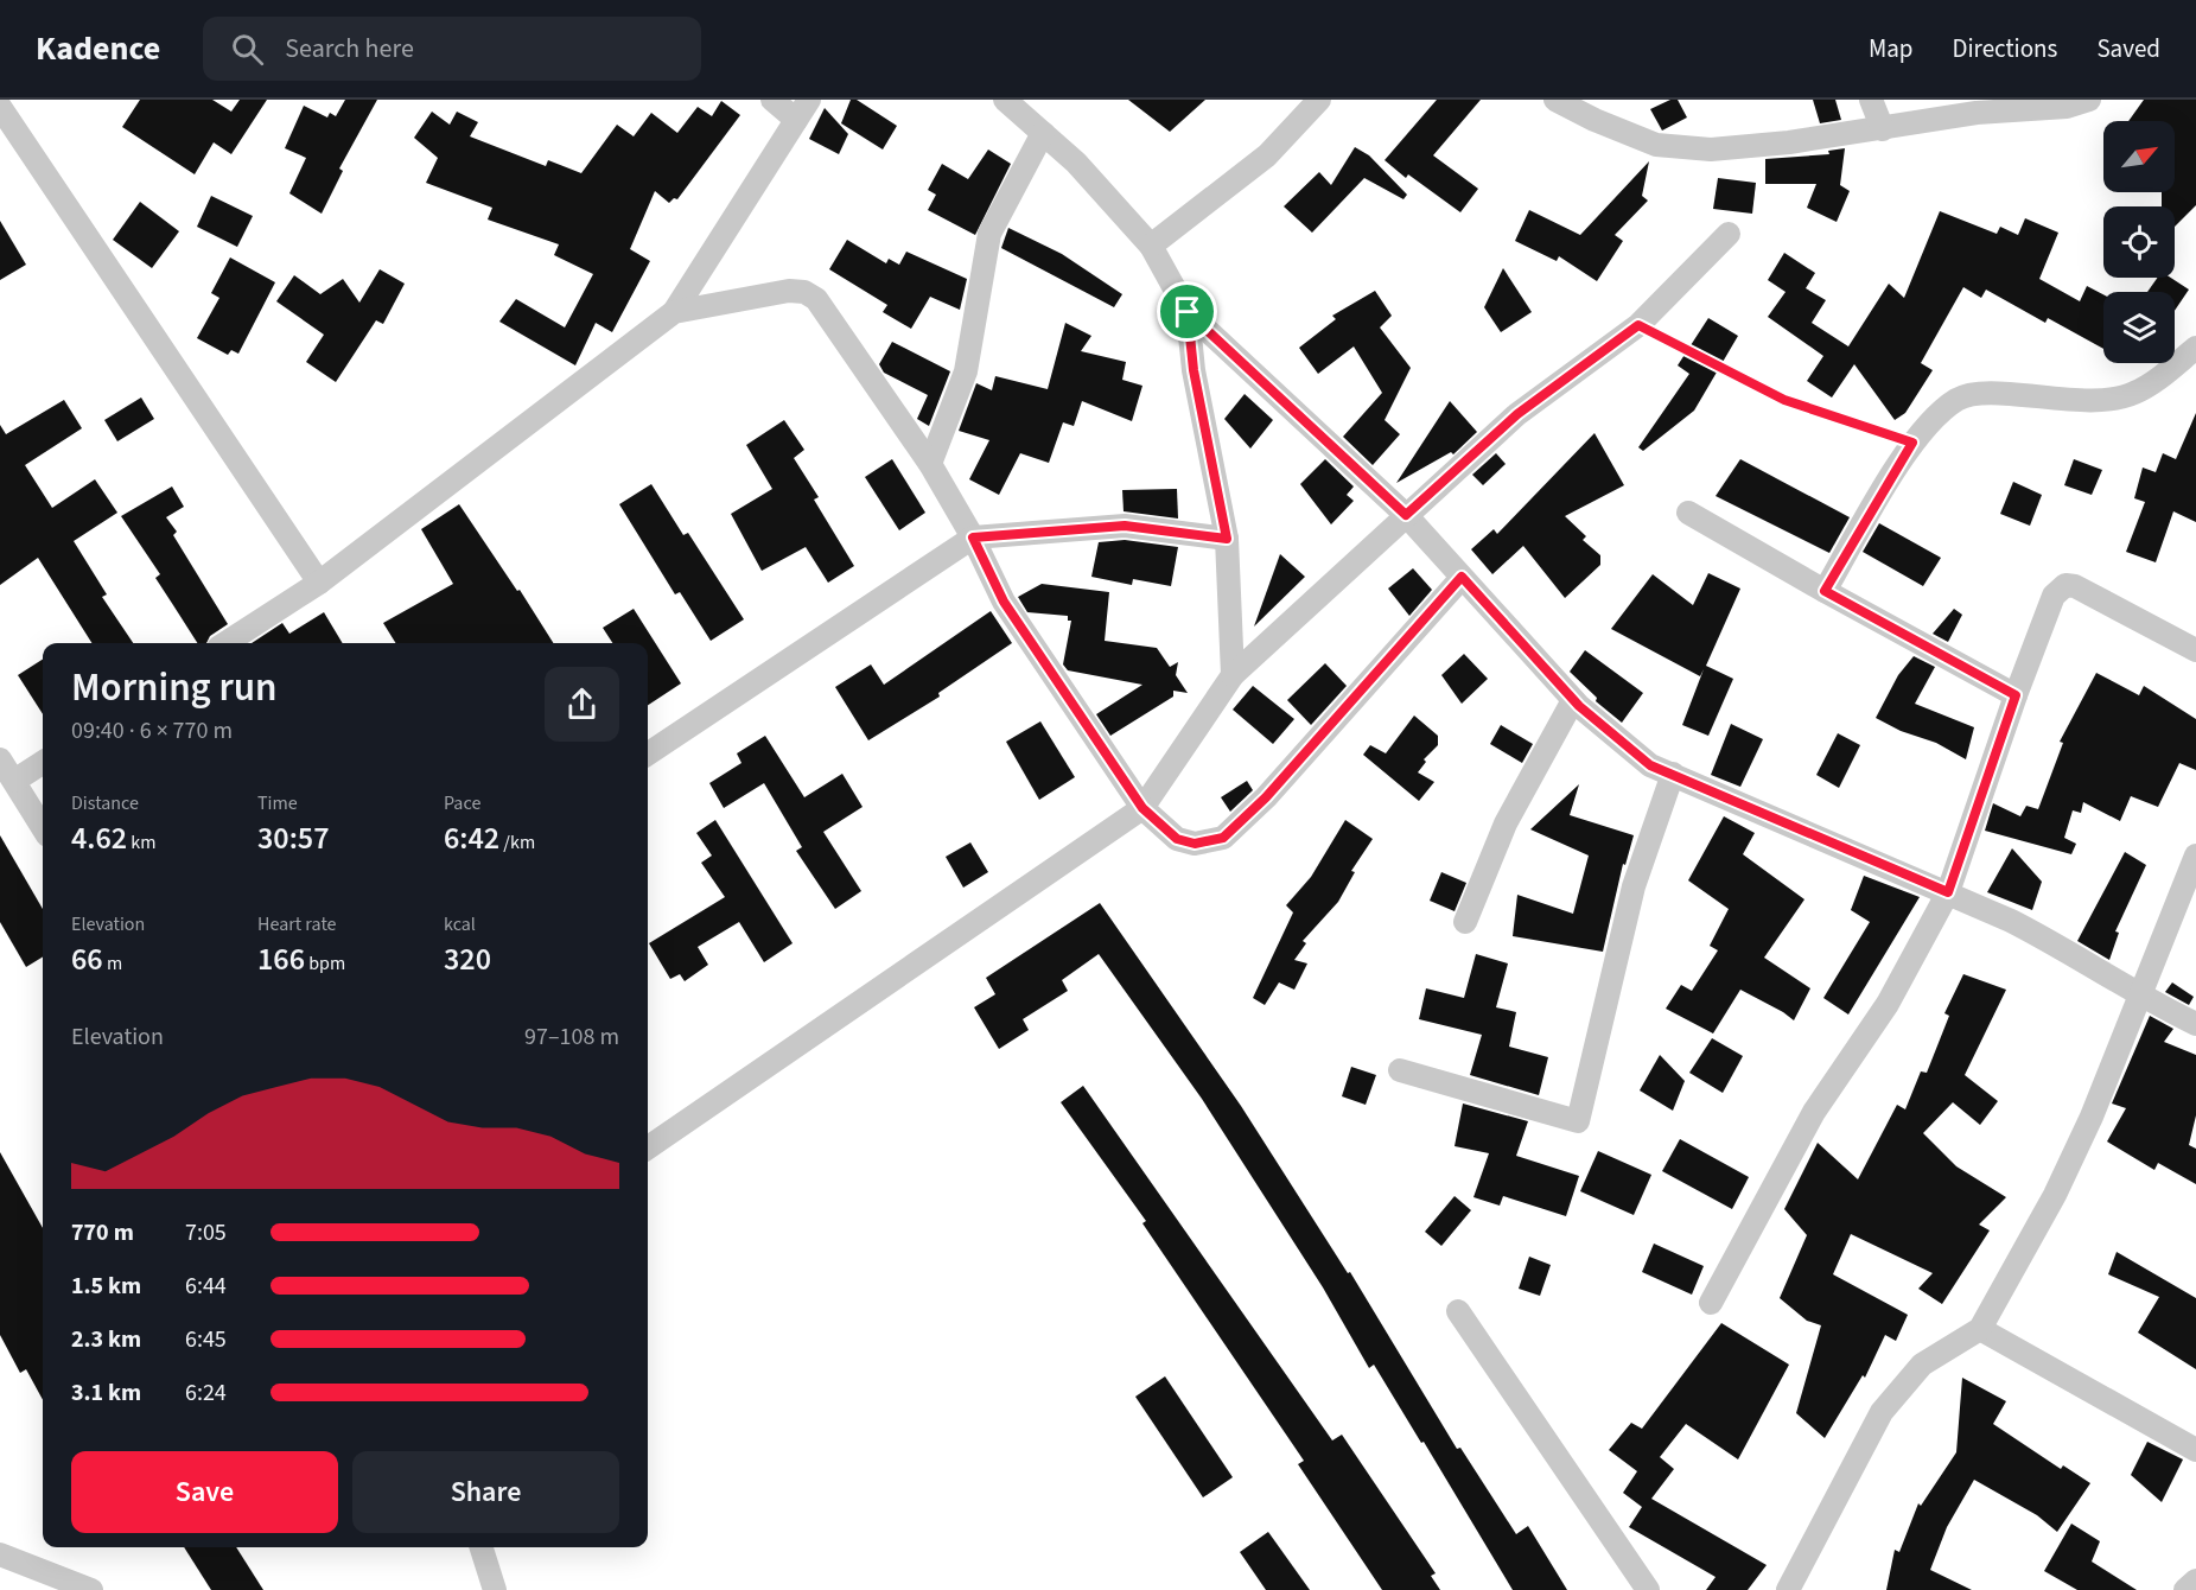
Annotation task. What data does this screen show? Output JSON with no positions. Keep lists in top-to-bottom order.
{
  "north": "top right",
  "page": {
    "header": "Kadence",
    "search": "Search here",
    "nav": ["Map", "Directions", "Saved"],
    "heading": ["Morning run", "09:40 · 6 × 770 m"],
    "stats": [
      ["Distance", "4.62 km"],
      ["Time", "30:57"],
      ["Pace", "6:42 /km"],
      ["Elevation", "66 m"],
      ["Heart rate", "166 bpm"],
      ["kcal", "320"]
    ],
    "chart": ["Elevation", "97–108 m"],
    "list": [
      {
        "name": "770 m",
        "note": "7:05"
      },
      {
        "name": "1.5 km",
        "note": "6:44"
      },
      {
        "name": "2.3 km",
        "note": "6:45"
      },
      {
        "name": "3.1 km",
        "note": "6:24"
      }
    ],
    "buttons": ["Save", "Share"]
  }
}
